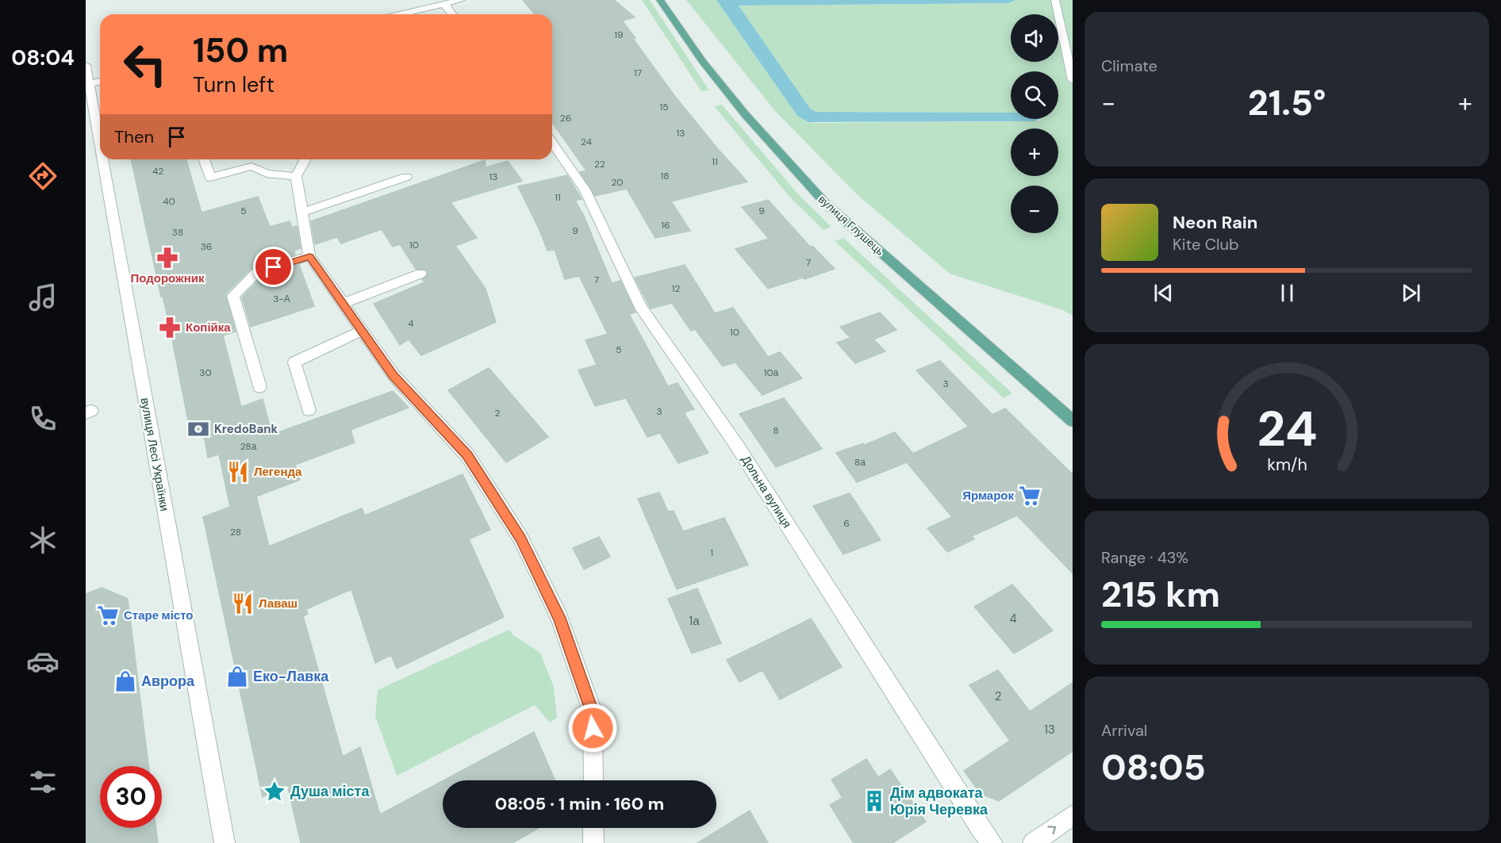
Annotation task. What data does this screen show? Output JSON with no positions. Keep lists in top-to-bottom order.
{
  "streets": {
    "main road": ["вулиця Глушець"],
    "street": ["вулиця Лесі Українки", "Дольна вулиця"]
  },
  "places": {
    "pharmacy": ["Подорожник", "Копійка"],
    "bank": ["KredoBank"],
    "restaurant": ["Легенда", "Лаваш"],
    "supermarket": ["Ярмарок", "Старе місто"],
    "shop": ["Еко-Лавка", "Аврора"],
    "place": ["Душа міста"],
    "building": ["Дім адвоката Юрія Черевка"]
  },
  "house_numbers": [
    "19",
    "17",
    "15",
    "26",
    "13",
    "24",
    "11",
    "22",
    "42",
    "18",
    "13",
    "20",
    "11",
    "40",
    "5",
    "9",
    "16",
    "9",
    "38",
    "10",
    "36",
    "7",
    "7",
    "12",
    "3-А",
    "4",
    "10",
    "5",
    "30",
    "10а",
    "3",
    "3",
    "2",
    "8",
    "28а",
    "8а",
    "6",
    "28",
    "1",
    "4",
    "1а",
    "2",
    "13"
  ],
  "page": {
    "tabs": "08:04",
    "tile": [
      "Climate",
      ["Range · 43%", "215 km"],
      ["Arrival", "08:05"]
    ],
    "map_buttons": ["+", "−"],
    "turn": ["150 m", "Turn left"],
    "heat": ["−", "21.5°", "+"],
    "then": "Then",
    "song": ["Neon Rain", "Kite Club"],
    "limit": "30",
    "trip": "08:05 · 1 min · 160 m",
    "gauge": ["24", "km/h"]
  }
}
